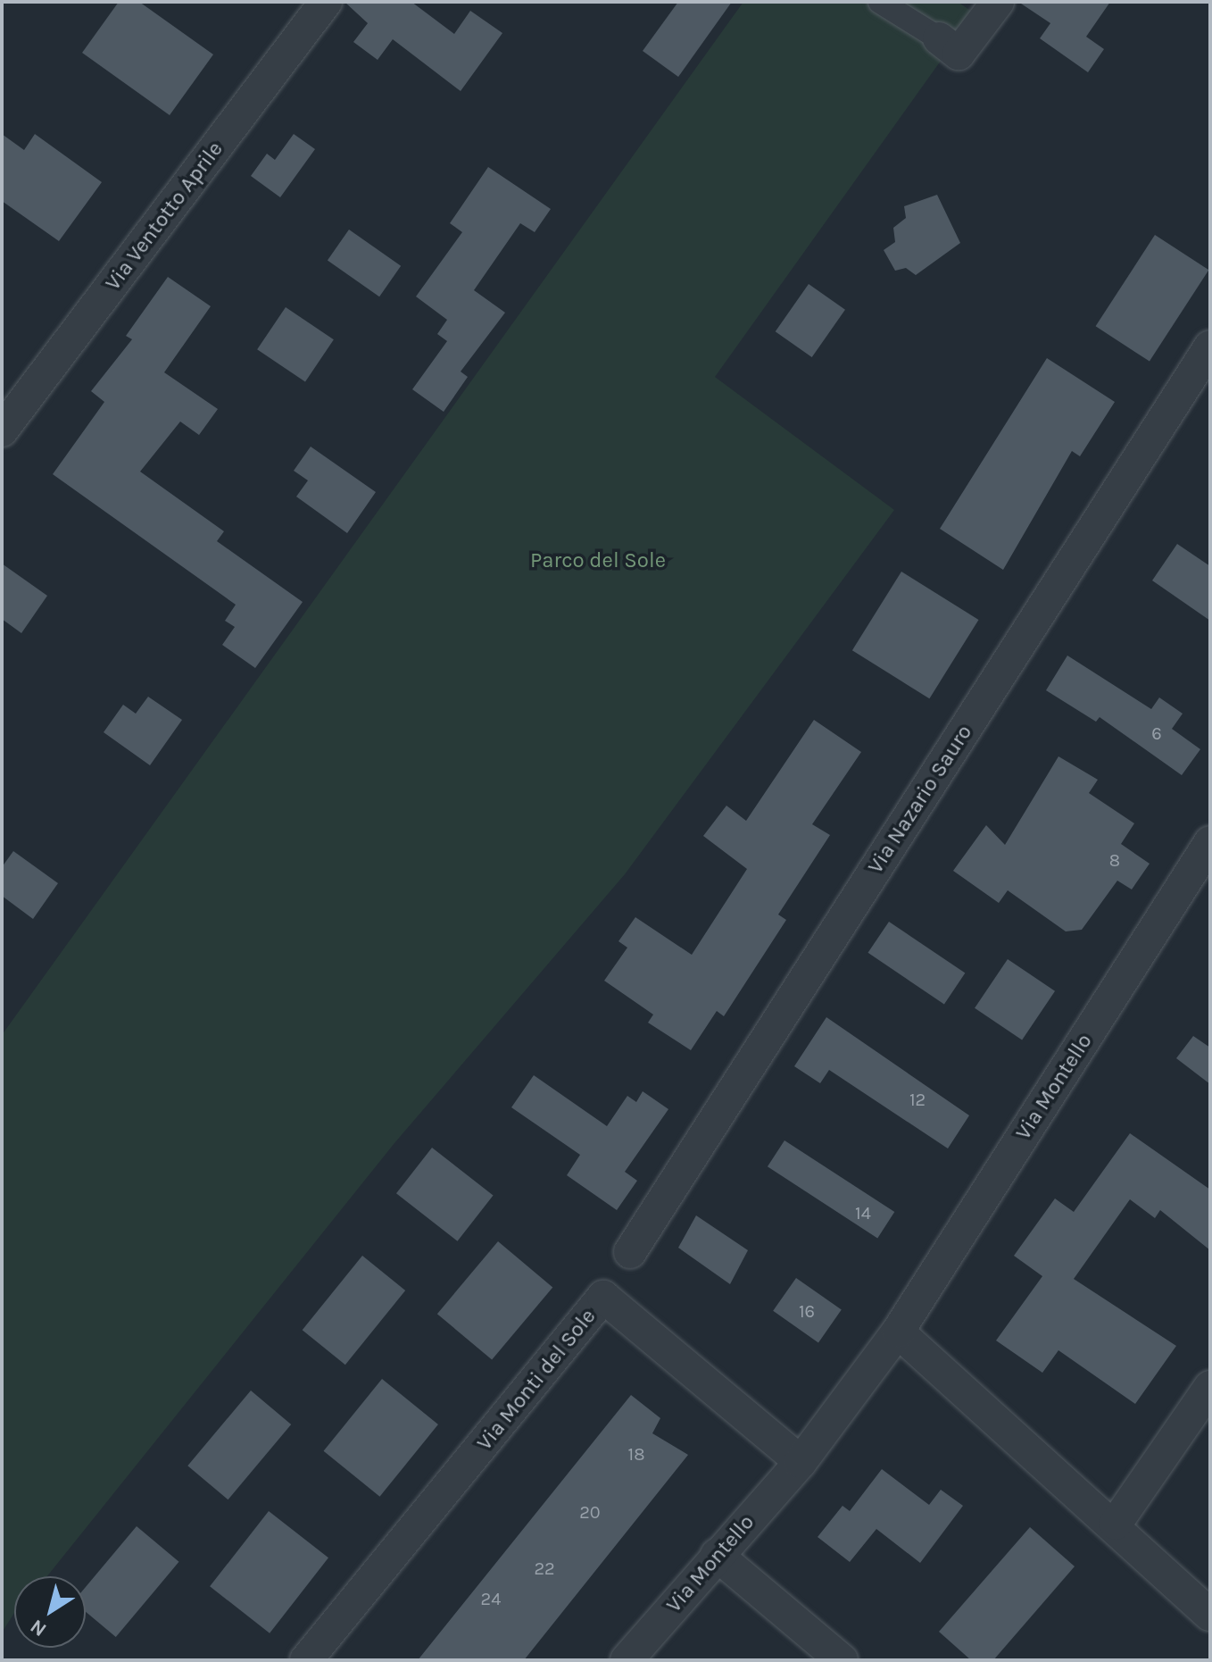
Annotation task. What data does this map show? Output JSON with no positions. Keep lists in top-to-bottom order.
{
  "streets": {
    "street": [
      "Via Ventotto Aprile",
      "Via Nazario Sauro",
      "Via Montello",
      "Via Monti del Sole"
    ]
  },
  "crossings": [
    ["Via Montello", "Via Monti del Sole"]
  ],
  "parks": ["Parco del Sole"],
  "house_numbers": [
    "6",
    "8",
    "12",
    "14",
    "16",
    "18",
    "20",
    "22",
    "24"
  ],
  "north": "bottom left"
}
